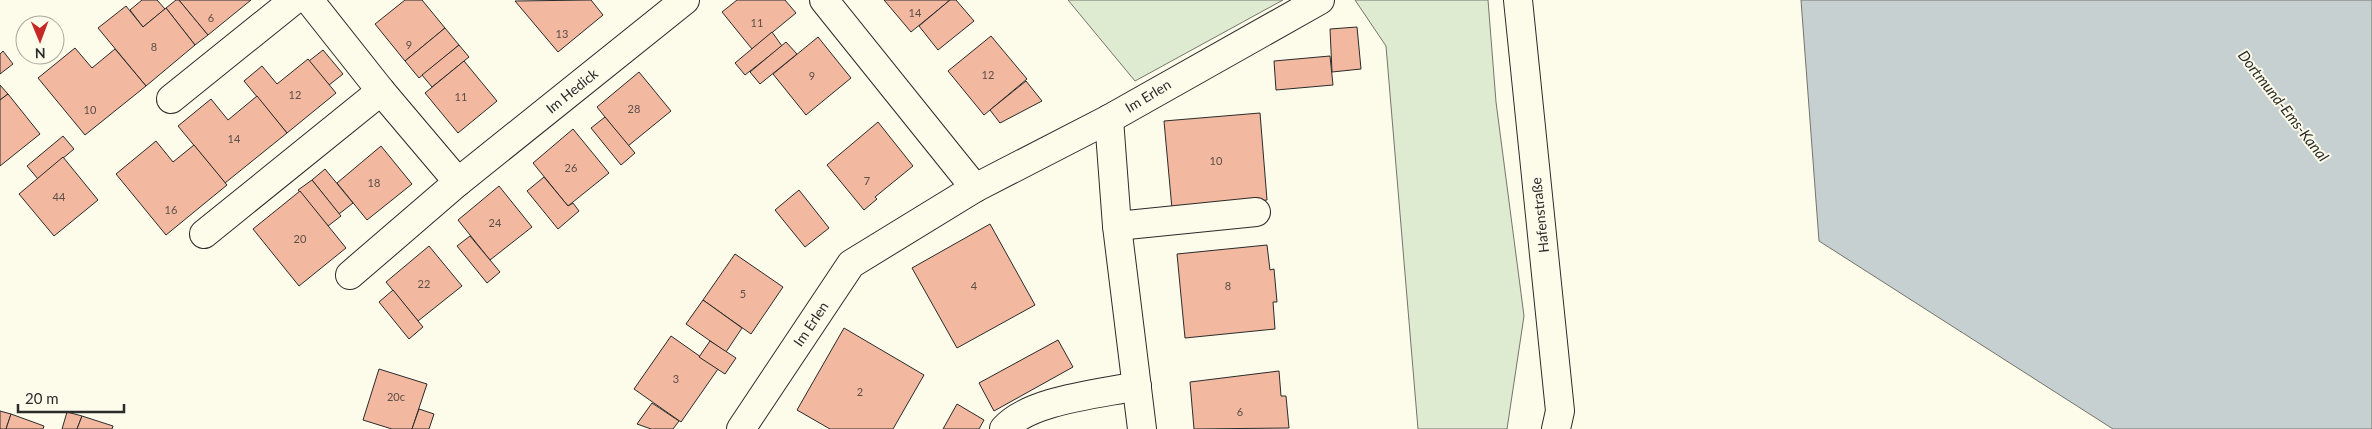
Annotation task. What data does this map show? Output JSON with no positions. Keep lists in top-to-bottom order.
{
  "streets": {
    "street": ["Im Hedick", "Im Erlen", "Hafenstraße"]
  },
  "water": ["Dortmund-Ems-Kanal"],
  "house_numbers": [
    "14",
    "6",
    "11",
    "13",
    "9",
    "8",
    "12",
    "9",
    "12",
    "11",
    "28",
    "10",
    "14",
    "10",
    "26",
    "7",
    "18",
    "44",
    "16",
    "24",
    "20",
    "22",
    "4",
    "8",
    "5",
    "3",
    "2",
    "20c",
    "6"
  ],
  "scale_bar": "20 m",
  "north": "bottom"
}
